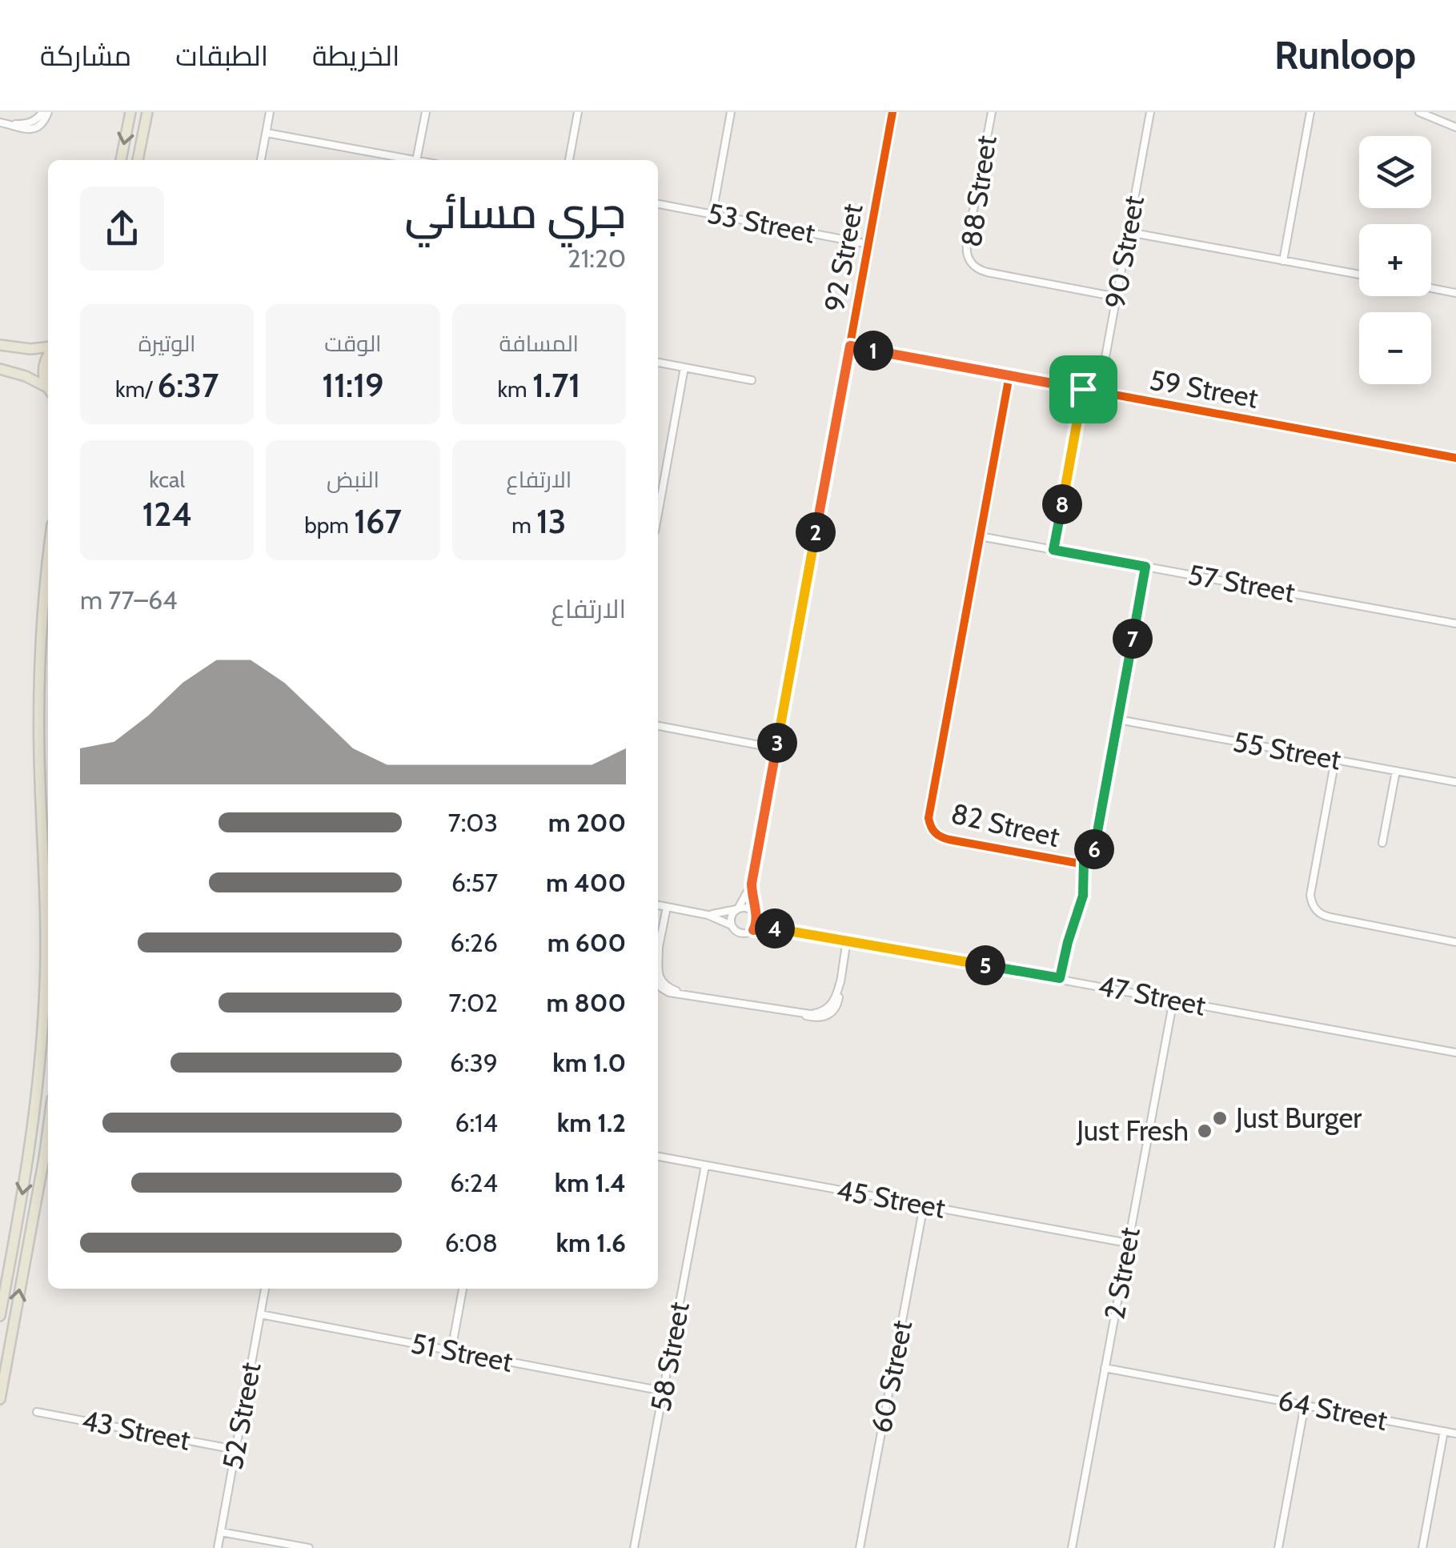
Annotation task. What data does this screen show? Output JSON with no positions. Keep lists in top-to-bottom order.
{
  "streets": {
    "street": [
      "88 Street",
      "53 Street",
      "90 Street",
      "92 Street",
      "59 Street",
      "57 Street",
      "55 Street",
      "82 Street",
      "47 Street",
      "45 Street",
      "2 Street",
      "51 Street",
      "58 Street",
      "60 Street",
      "64 Street",
      "52 Street",
      "43 Street"
    ]
  },
  "crossings": [
    ["88 Street", "90 Street"],
    ["53 Street", "92 Street"],
    ["90 Street", "59 Street"],
    ["92 Street", "59 Street"],
    ["92 Street", "47 Street"],
    ["59 Street", "82 Street"],
    ["57 Street", "82 Street"],
    ["55 Street", "82 Street"],
    ["47 Street", "2 Street"],
    ["45 Street", "2 Street"],
    ["45 Street", "58 Street"],
    ["45 Street", "60 Street"],
    ["2 Street", "64 Street"],
    ["51 Street", "58 Street"],
    ["51 Street", "52 Street"],
    ["52 Street", "43 Street"]
  ],
  "places": ["Just Burger", "Just Fresh"],
  "page": {
    "header": "Runloop",
    "nav": ["الخريطة", "الطبقات", "مشاركة"],
    "map_buttons": ["+", "−"],
    "heading": ["جري مسائي", "21:20"],
    "stats": [
      ["المسافة", "1.71 km"],
      ["الوقت", "11:19"],
      ["الوتيرة", "6:37 /km"],
      ["الارتفاع", "13 m"],
      ["النبض", "167 bpm"],
      ["kcal", "124"]
    ],
    "pins": [
      "1",
      "8",
      "2",
      "7",
      "3",
      "6",
      "4",
      "5"
    ],
    "chart": ["الارتفاع", "64–77 m"],
    "list": [
      {
        "name": "200 m",
        "note": "7:03"
      },
      {
        "name": "400 m",
        "note": "6:57"
      },
      {
        "name": "600 m",
        "note": "6:26"
      },
      {
        "name": "800 m",
        "note": "7:02"
      },
      {
        "name": "1.0 km",
        "note": "6:39"
      },
      {
        "name": "1.2 km",
        "note": "6:14"
      },
      {
        "name": "1.4 km",
        "note": "6:24"
      },
      {
        "name": "1.6 km",
        "note": "6:08"
      }
    ]
  }
}
